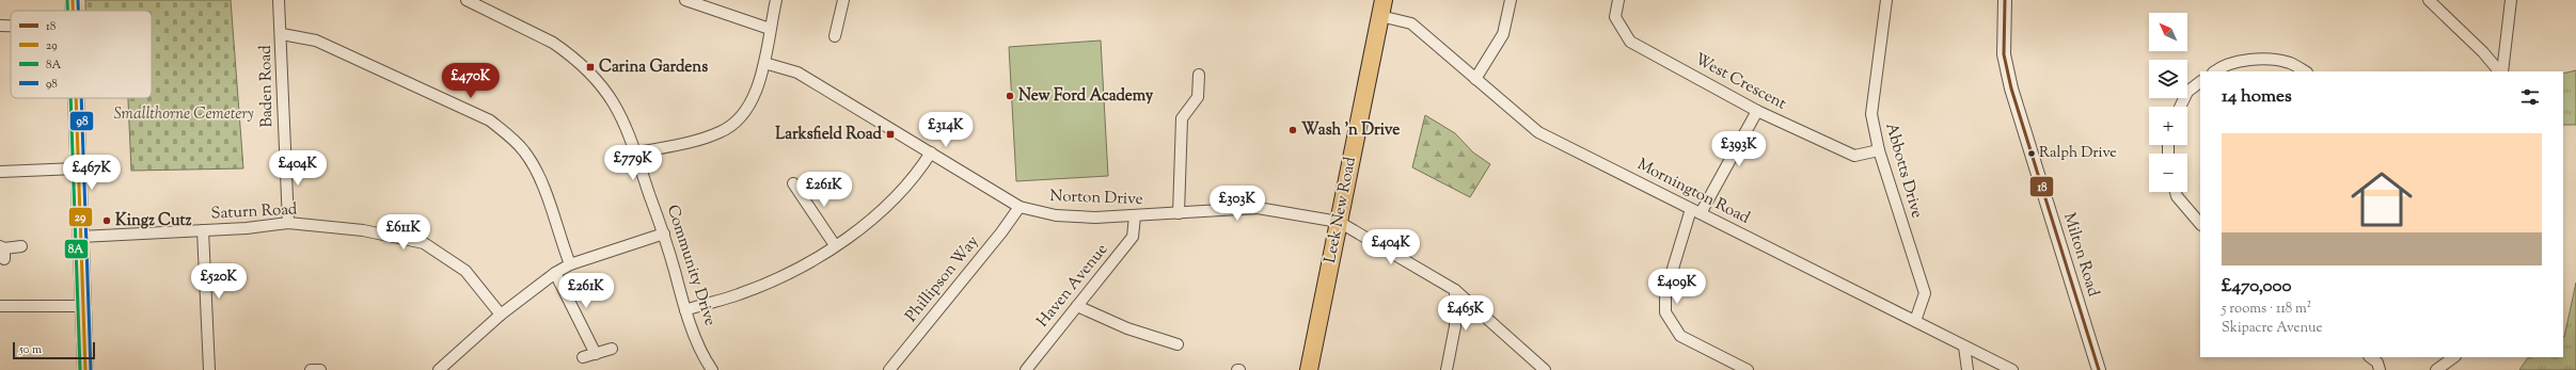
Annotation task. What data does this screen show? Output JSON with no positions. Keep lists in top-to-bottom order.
{
  "streets": {
    "highway": ["Leek New Road"],
    "street": [
      "West Crescent",
      "Baden Road",
      "Abbotts Drive",
      "Mornington Road",
      "Norton Drive",
      "Saturn Road",
      "Milton Road",
      "Community Drive",
      "Phillipson Way",
      "Haven Avenue"
    ]
  },
  "crossings": [
    ["West Crescent", "Abbotts Drive"],
    ["Baden Road", "Saturn Road"],
    ["Abbotts Drive", "Mornington Road"],
    ["Mornington Road", "Leek New Road"],
    ["Norton Drive", "Leek New Road"],
    ["Norton Drive", "Phillipson Way"],
    ["Norton Drive", "Haven Avenue"]
  ],
  "parks": ["Smallthorne Cemetery"],
  "places": {
    "transit": ["Carina Gardens", "Larksfield Road"],
    "other": [
      "New Ford Academy",
      "Wash 'n Drive",
      "Ralph Drive",
      "Kingz Cutz"
    ]
  },
  "lines": [
    "transit line 18",
    "transit line 29",
    "transit line 8A",
    "transit line 98"
  ],
  "legend": [
    "18",
    "29",
    "8A",
    "98"
  ],
  "scale_bar": "50 m",
  "north": "top left",
  "page": {
    "map_buttons": ["+", "−"],
    "price": [
      "£470K",
      "£314K",
      "£393K",
      "£779K",
      "£404K",
      "£467K",
      "£261K",
      "£303K",
      "£611K",
      "£404K",
      "£520K",
      "£409K",
      "£261K",
      "£465K"
    ],
    "heading": "14 homes",
    "list": [
      {
        "name": "£470,000",
        "note": "5 rooms · 118 m² · Skipacre Avenue"
      }
    ],
    "scale": "50 m"
  }
}
